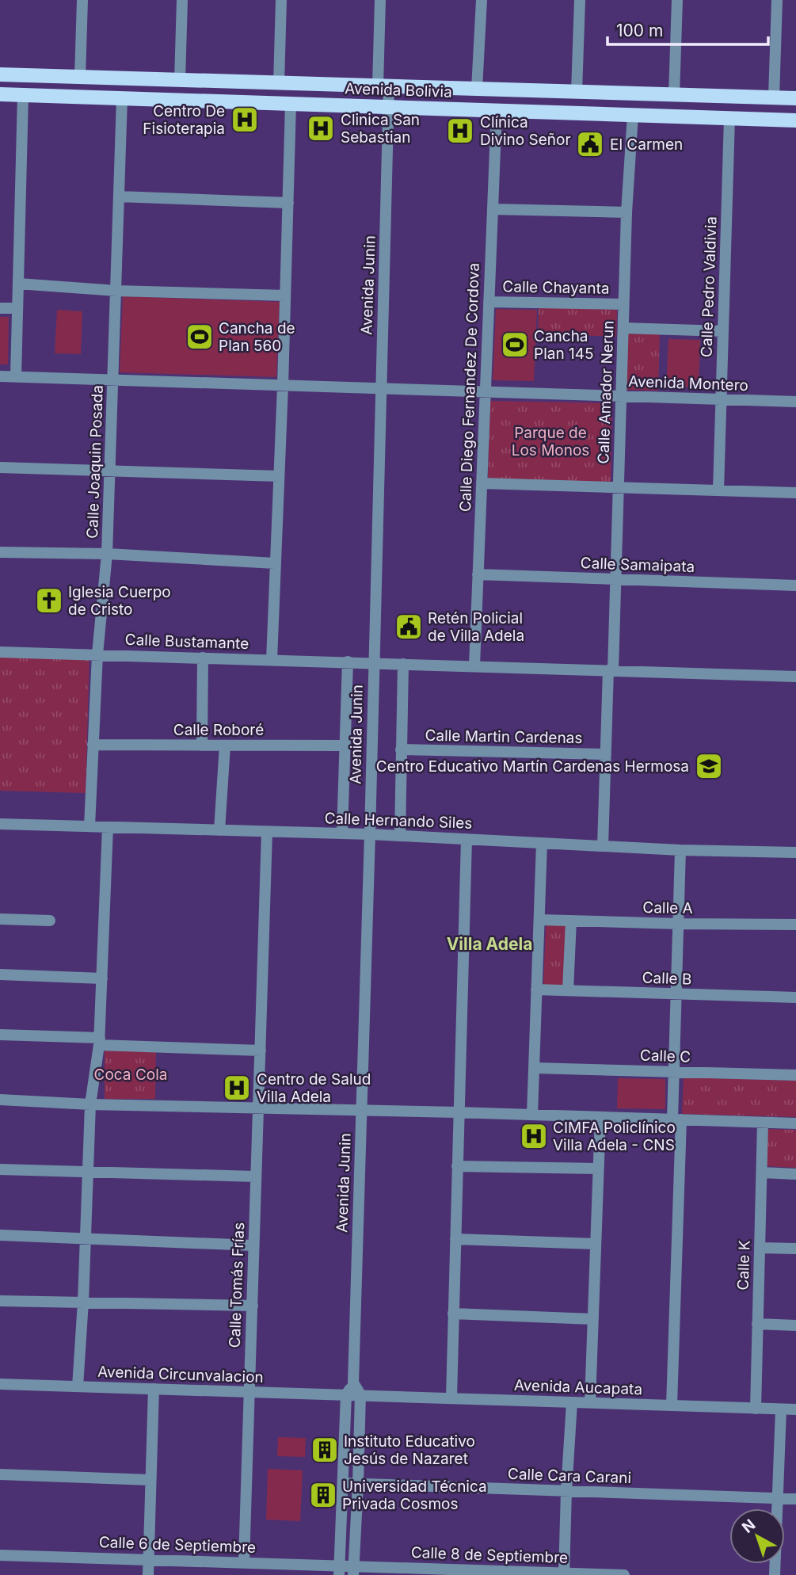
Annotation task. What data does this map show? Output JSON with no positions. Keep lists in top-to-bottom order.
{
  "streets": {
    "main road": ["Avenida Bolivia"],
    "street": [
      "Avenida Junin",
      "Calle Pedro Valdivia",
      "Calle Chayanta",
      "Avenida Montero",
      "Calle Diego Fernandez De Cordova",
      "Calle Amador Nerun",
      "Calle Joaquin Posada",
      "Calle Samaipata",
      "Calle Bustamante",
      "Calle Roboré",
      "Calle Martin Cardenas",
      "Calle Hernando Siles",
      "Calle A",
      "Calle B",
      "Calle C",
      "Calle K",
      "Calle Tomás Frías",
      "Avenida Circunvalacion",
      "Avenida Aucapata",
      "Calle Cara Carani",
      "Calle 6 de Septiembre",
      "Calle 8 de Septiembre"
    ]
  },
  "crossings": [
    ["Avenida Bolivia", "Avenida Junin"],
    ["Avenida Bolivia", "Calle Pedro Valdivia"],
    ["Avenida Bolivia", "Calle Diego Fernandez De Cordova"],
    ["Avenida Bolivia", "Calle Amador Nerun"],
    ["Avenida Bolivia", "Calle Joaquin Posada"],
    ["Avenida Junin", "Avenida Montero"],
    ["Avenida Junin", "Calle Bustamante"],
    ["Avenida Junin", "Calle Roboré"],
    ["Avenida Junin", "Calle Hernando Siles"],
    ["Avenida Junin", "Avenida Circunvalacion"],
    ["Avenida Junin", "Avenida Aucapata"],
    ["Avenida Junin", "Calle Cara Carani"],
    ["Avenida Junin", "Calle 6 de Septiembre"],
    ["Avenida Junin", "Calle 8 de Septiembre"],
    ["Calle Pedro Valdivia", "Avenida Montero"],
    ["Calle Chayanta", "Calle Diego Fernandez De Cordova"],
    ["Calle Chayanta", "Calle Amador Nerun"],
    ["Avenida Montero", "Calle Diego Fernandez De Cordova"],
    ["Avenida Montero", "Calle Amador Nerun"],
    ["Avenida Montero", "Calle Joaquin Posada"],
    ["Calle Diego Fernandez De Cordova", "Calle Samaipata"],
    ["Calle Diego Fernandez De Cordova", "Calle Bustamante"],
    ["Calle Amador Nerun", "Calle Samaipata"],
    ["Calle Amador Nerun", "Calle Bustamante"],
    ["Calle Amador Nerun", "Calle Martin Cardenas"],
    ["Calle Amador Nerun", "Calle Hernando Siles"],
    ["Calle Joaquin Posada", "Calle Bustamante"],
    ["Calle Joaquin Posada", "Calle Roboré"],
    ["Calle Joaquin Posada", "Calle Hernando Siles"],
    ["Calle Hernando Siles", "Calle Tomás Frías"],
    ["Calle K", "Avenida Aucapata"],
    ["Calle Tomás Frías", "Avenida Circunvalacion"],
    ["Calle Tomás Frías", "Calle 6 de Septiembre"],
    ["Avenida Circunvalacion", "Avenida Aucapata"],
    ["Calle 6 de Septiembre", "Calle 8 de Septiembre"]
  ],
  "districts": ["Villa Adela"],
  "parks": ["Parque de Los Monos", "Coca Cola"],
  "places": {
    "hospital": [
      "Centro De Fisioterapia",
      "Clinica San Sebastian",
      "Clínica Divino Señor",
      "Centro de Salud Villa Adela",
      "CIMFA Policlínico Villa Adela - CNS"
    ],
    "public building": ["El Carmen", "Retén Policial de Villa Adela"],
    "sports": ["Cancha de Plan 560", "Cancha Plan 145"],
    "church": ["Iglesia Cuerpo de Cristo"],
    "school or university": ["Centro Educativo Martín Cardenas Hermosa"],
    "building": ["Instituto Educativo Jesús de Nazaret", "Universidad Técnica Privada Cosmos"]
  },
  "scale_bar": "100 m",
  "north": "top left"
}
